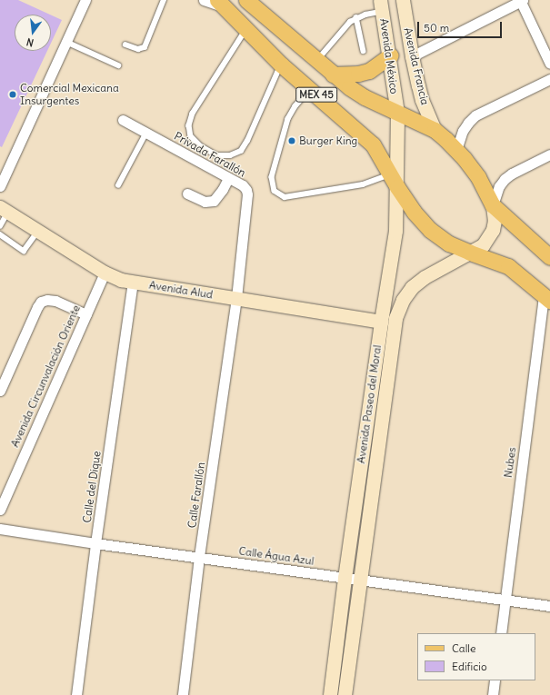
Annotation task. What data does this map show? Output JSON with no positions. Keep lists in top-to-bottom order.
{
  "streets": {
    "main road": ["MEX 45"],
    "street": [
      "Avenida México",
      "Avenida Francia",
      "Privada Farallón",
      "Avenida Alud",
      "Avenida Circunvalación Oriente",
      "Avenida Paseo del Moral",
      "Nubes",
      "Calle del Dique",
      "Calle Farallón",
      "Calle Água Azul"
    ]
  },
  "crossings": [
    ["Avenida México", "MEX 45"],
    ["Avenida México", "Avenida Paseo del Moral"],
    ["Avenida Francia", "MEX 45"],
    ["MEX 45", "Avenida Paseo del Moral"],
    ["MEX 45", "Nubes"],
    ["Privada Farallón", "Avenida Alud"],
    ["Privada Farallón", "Calle Farallón"],
    ["Avenida Alud", "Avenida Circunvalación Oriente"],
    ["Avenida Alud", "Avenida Paseo del Moral"],
    ["Avenida Alud", "Calle del Dique"],
    ["Avenida Alud", "Calle Farallón"],
    ["Avenida Paseo del Moral", "Calle Água Azul"],
    ["Nubes", "Calle Água Azul"],
    ["Calle del Dique", "Calle Água Azul"],
    ["Calle Farallón", "Calle Água Azul"]
  ],
  "places": ["Comercial Mexicana Insurgentes", "Burger King"],
  "legend": ["Calle", "Edificio"],
  "scale_bar": "50 m",
  "north": "bottom"
}
